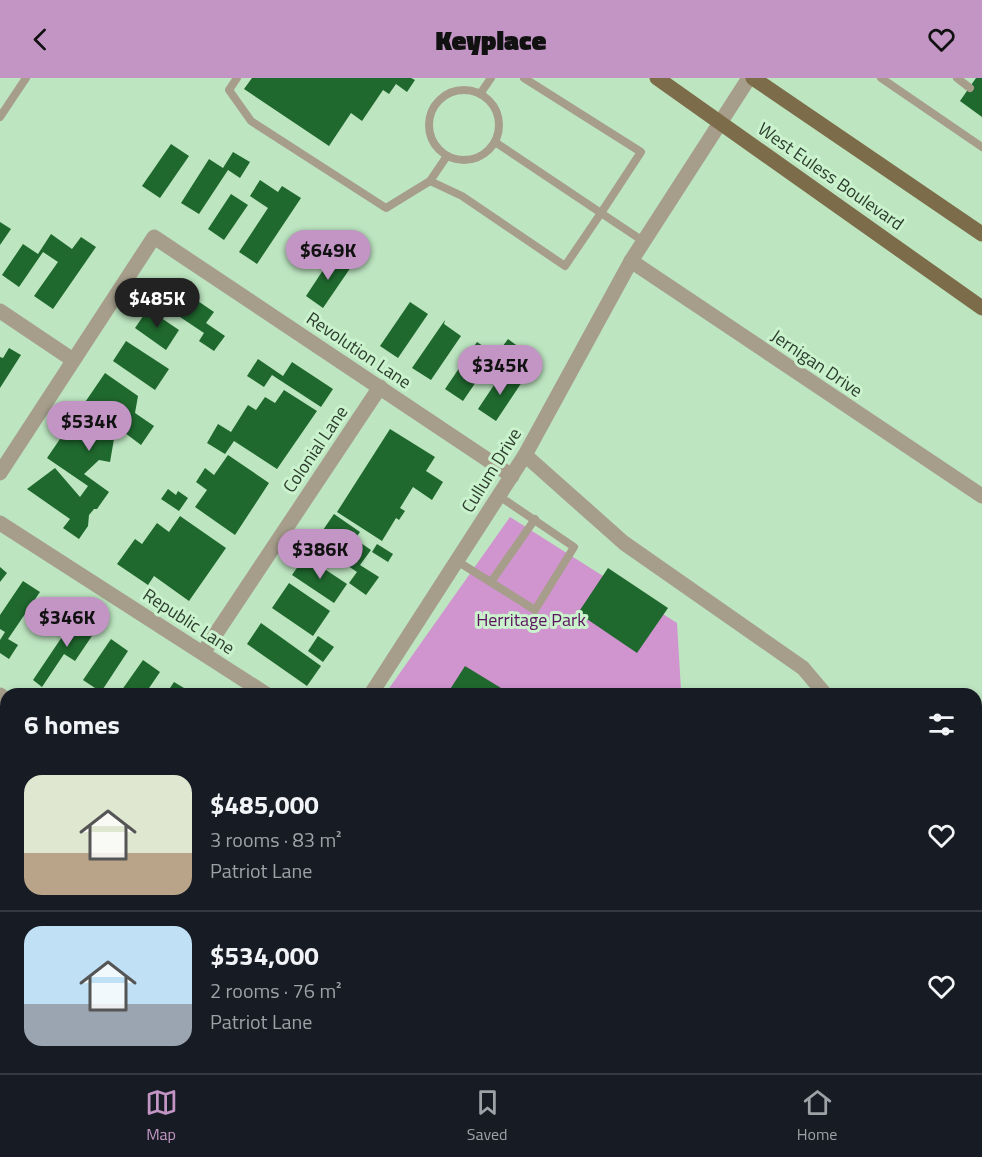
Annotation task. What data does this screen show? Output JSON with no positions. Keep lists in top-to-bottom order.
{
  "streets": {
    "main road": ["West Euless Boulevard"],
    "street": [
      "Revolution Lane",
      "Jernigan Drive",
      "Colonial Lane",
      "Cullum Drive",
      "Republic Lane"
    ]
  },
  "crossings": [
    ["West Euless Boulevard", "Cullum Drive"],
    ["Revolution Lane", "Colonial Lane"],
    ["Revolution Lane", "Cullum Drive"],
    ["Jernigan Drive", "Cullum Drive"],
    ["Colonial Lane", "Republic Lane"]
  ],
  "parks": ["Herritage Park"],
  "page": {
    "header": "Keyplace",
    "price": [
      "$649K",
      "$485K",
      "$345K",
      "$534K",
      "$386K",
      "$346K"
    ],
    "heading": "6 homes",
    "list": [
      {
        "name": "$485,000",
        "note": "3 rooms · 83 m² · Patriot Lane"
      },
      {
        "name": "$534,000",
        "note": "2 rooms · 76 m² · Patriot Lane"
      }
    ],
    "tabs": ["Map", "Saved", "Home"]
  }
}
